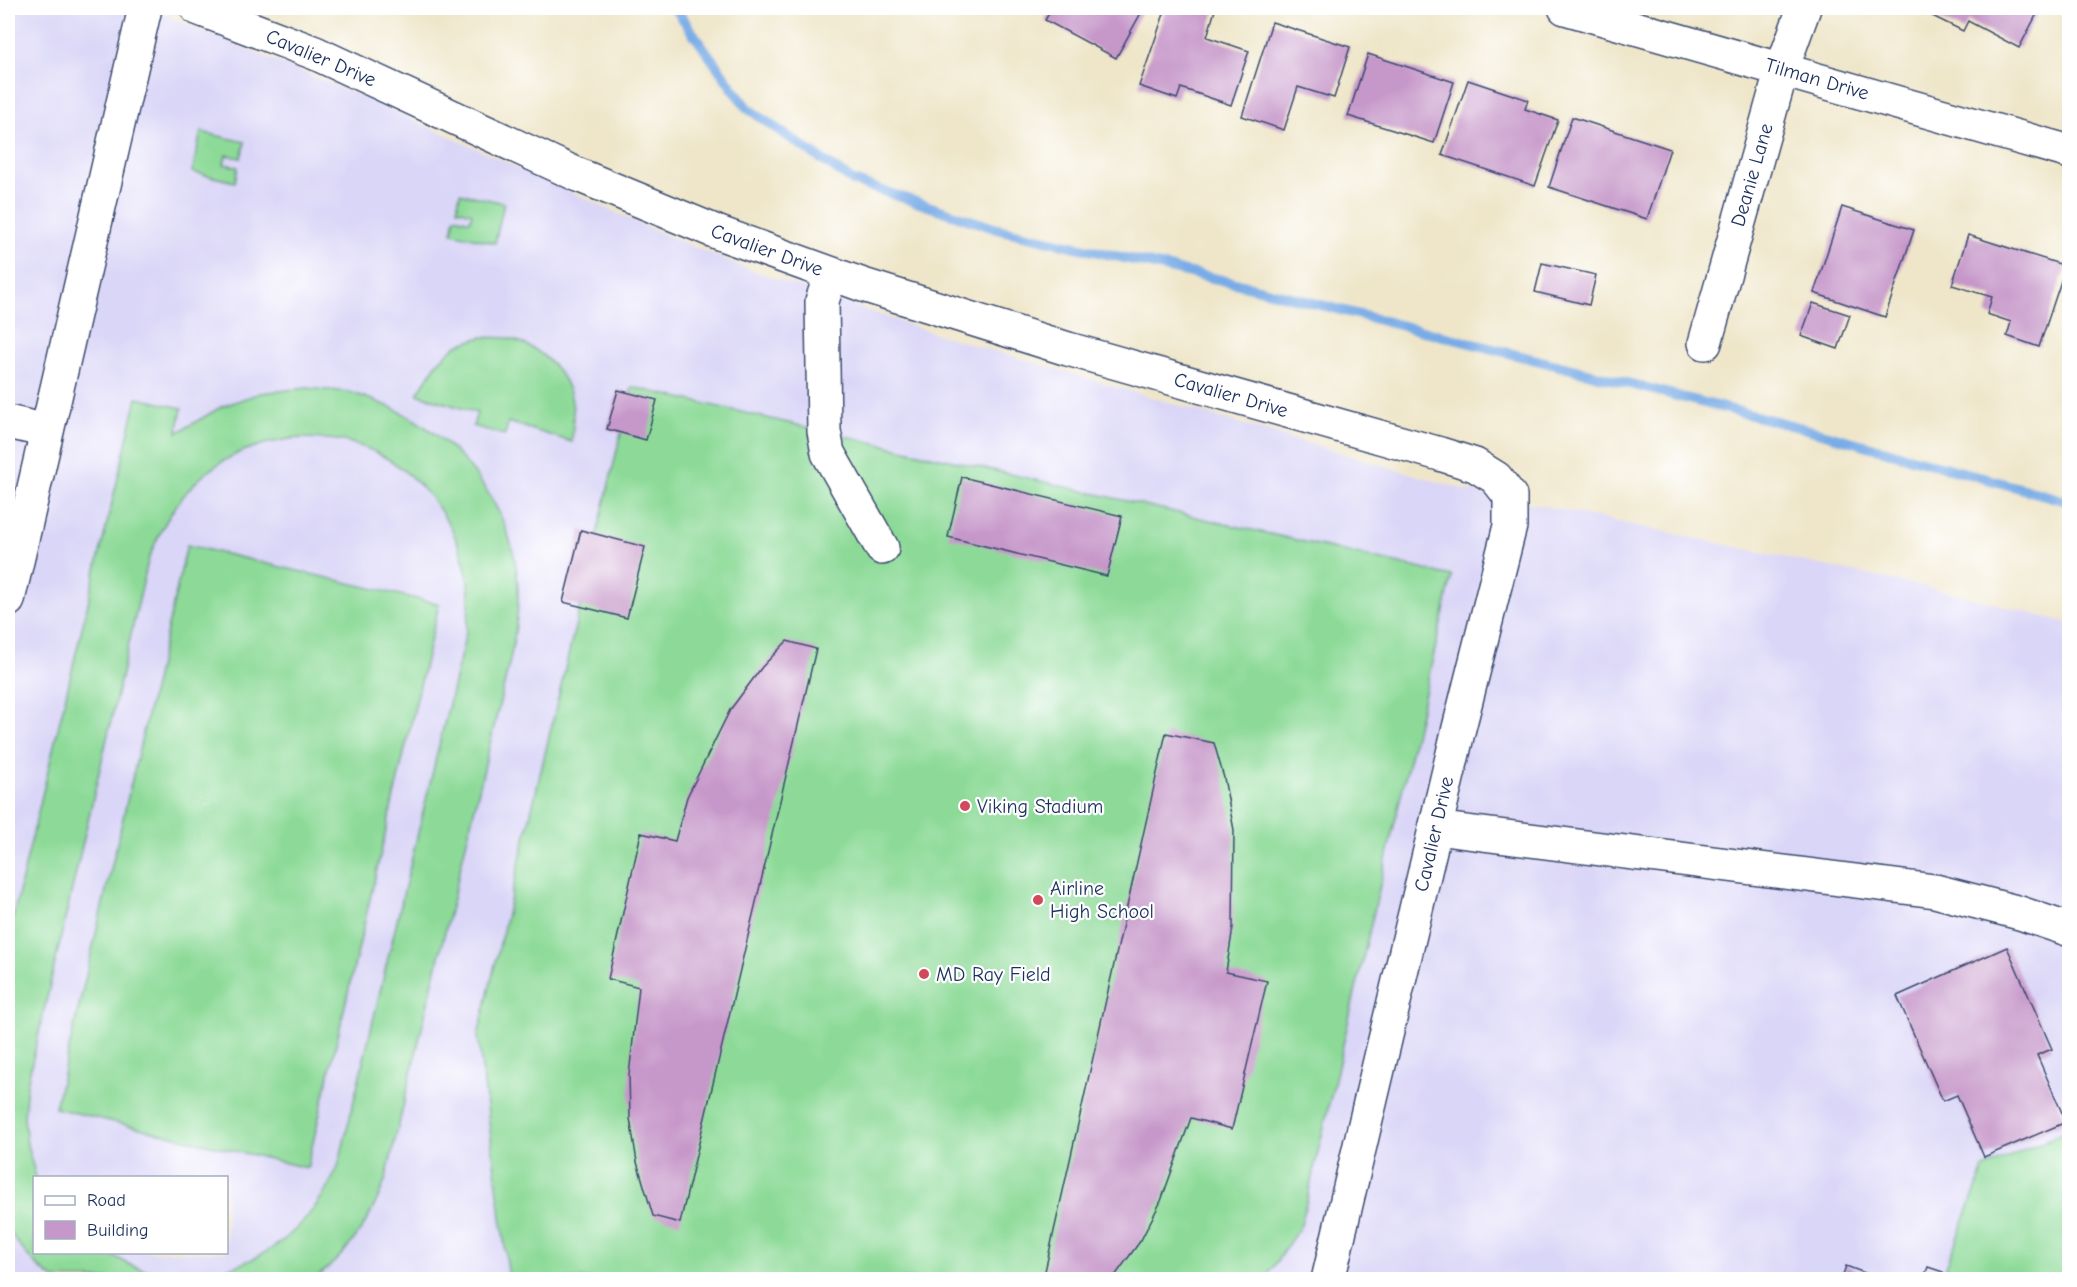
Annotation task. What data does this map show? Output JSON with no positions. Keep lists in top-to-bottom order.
{
  "streets": {
    "street": ["Cavalier Drive", "Tilman Drive", "Deanie Lane"]
  },
  "crossings": [
    ["Tilman Drive", "Deanie Lane"]
  ],
  "places": ["Viking Stadium", "Airline High School", "MD Ray Field"],
  "legend": ["Road", "Building"]
}
